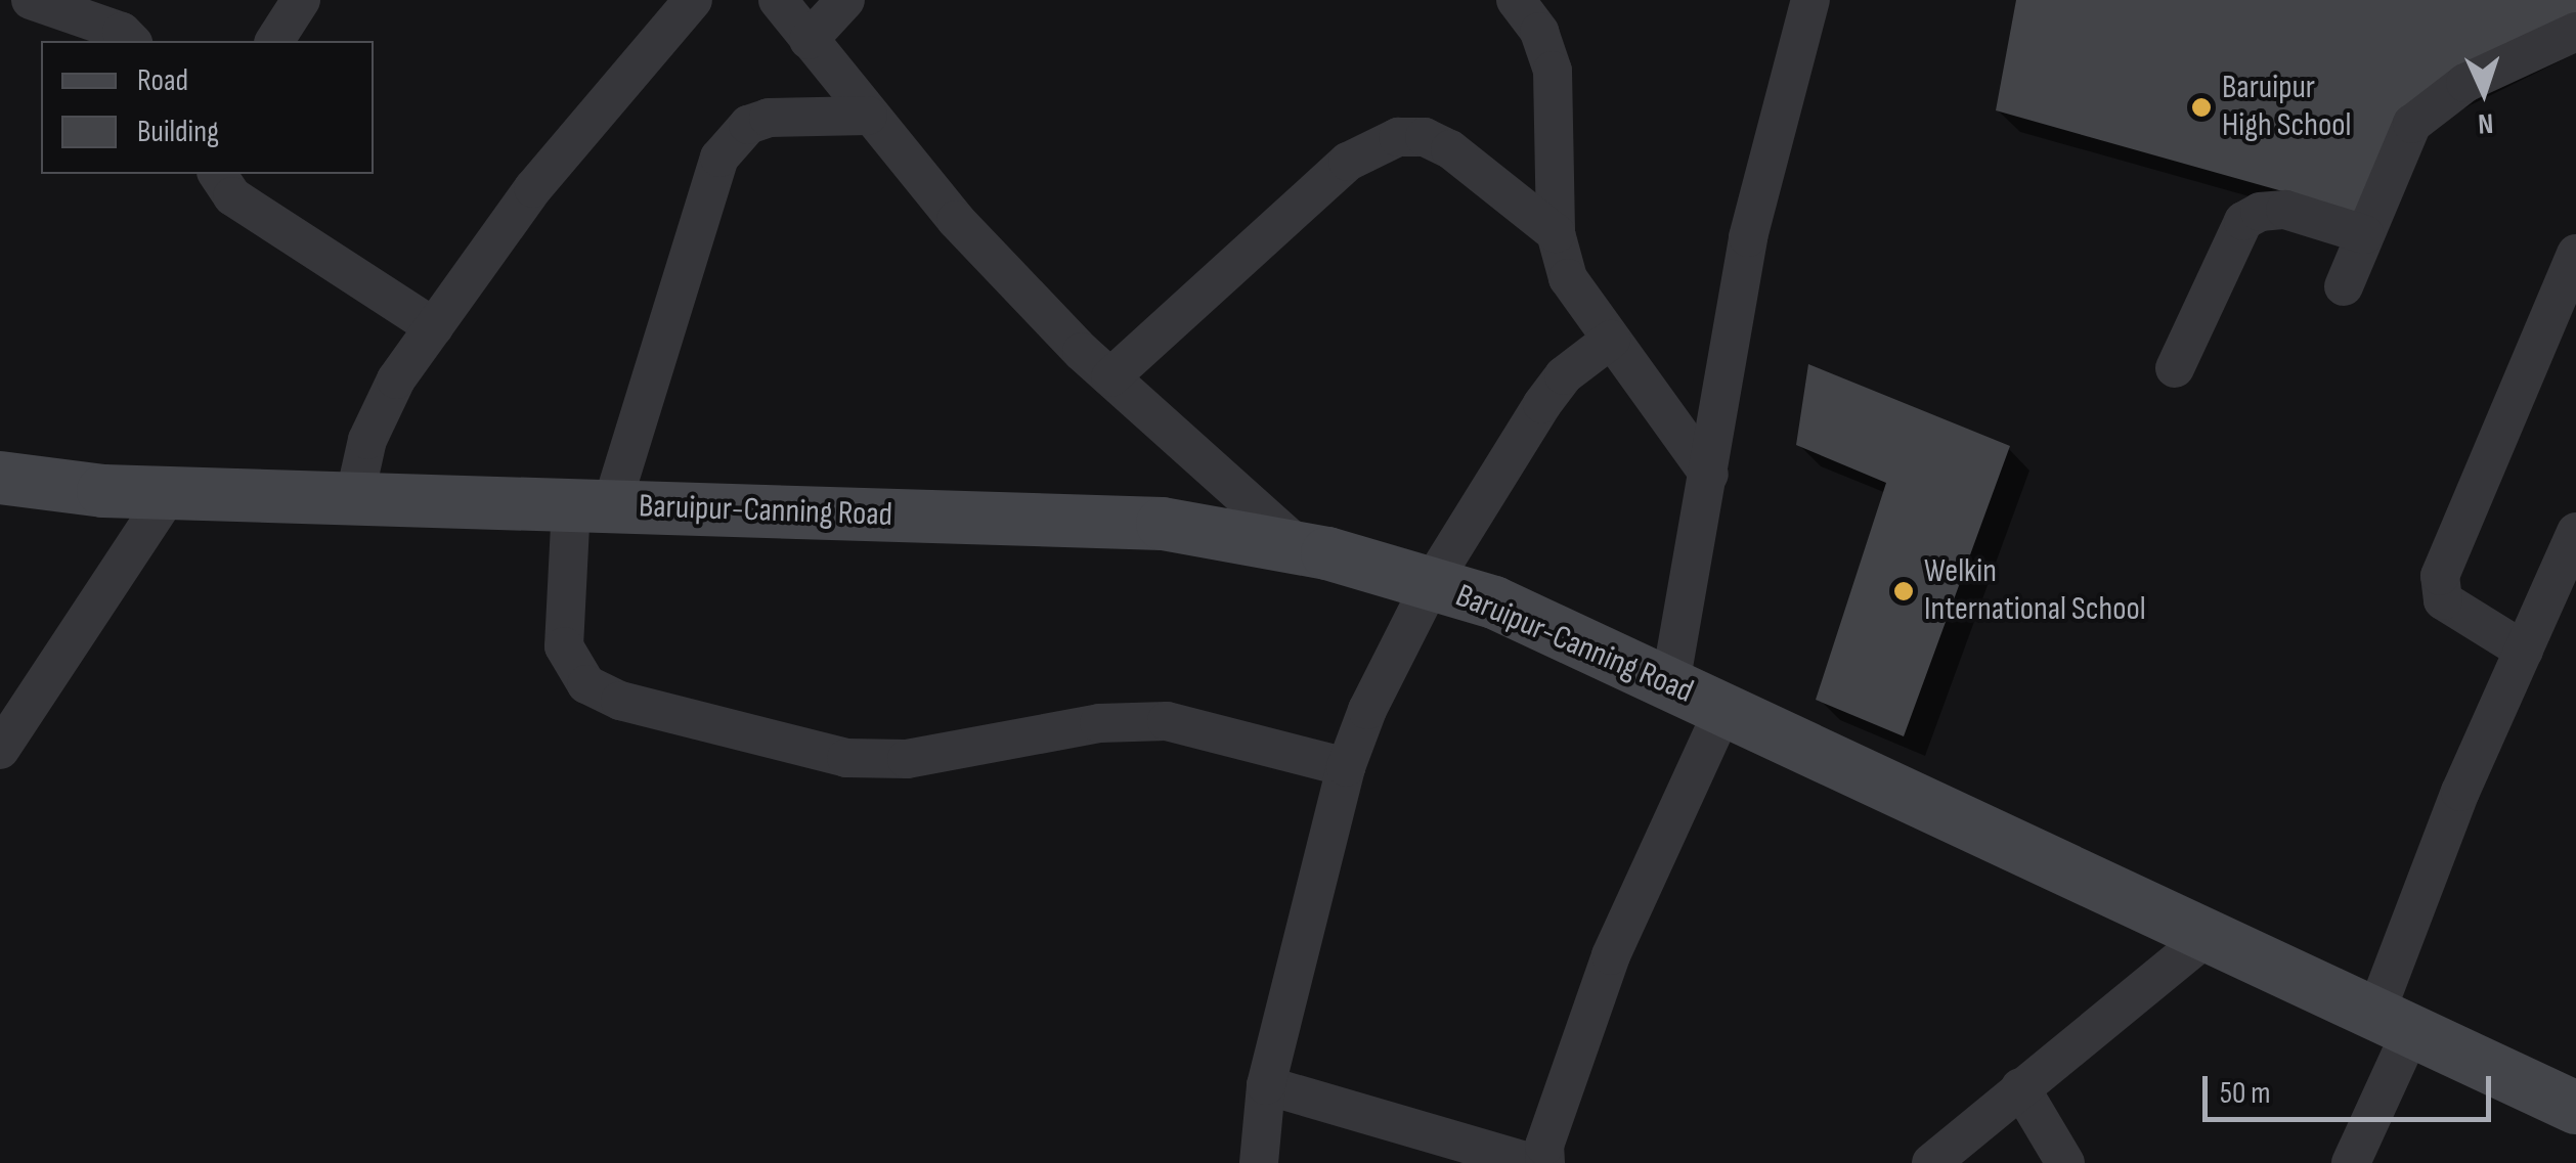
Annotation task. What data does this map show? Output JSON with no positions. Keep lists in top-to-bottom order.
{
  "streets": {
    "main road": ["Baruipur-Canning Road"]
  },
  "places": ["Baruipur High School", "Welkin International School"],
  "legend": ["Road", "Building"],
  "scale_bar": "50 m",
  "north": "bottom"
}
